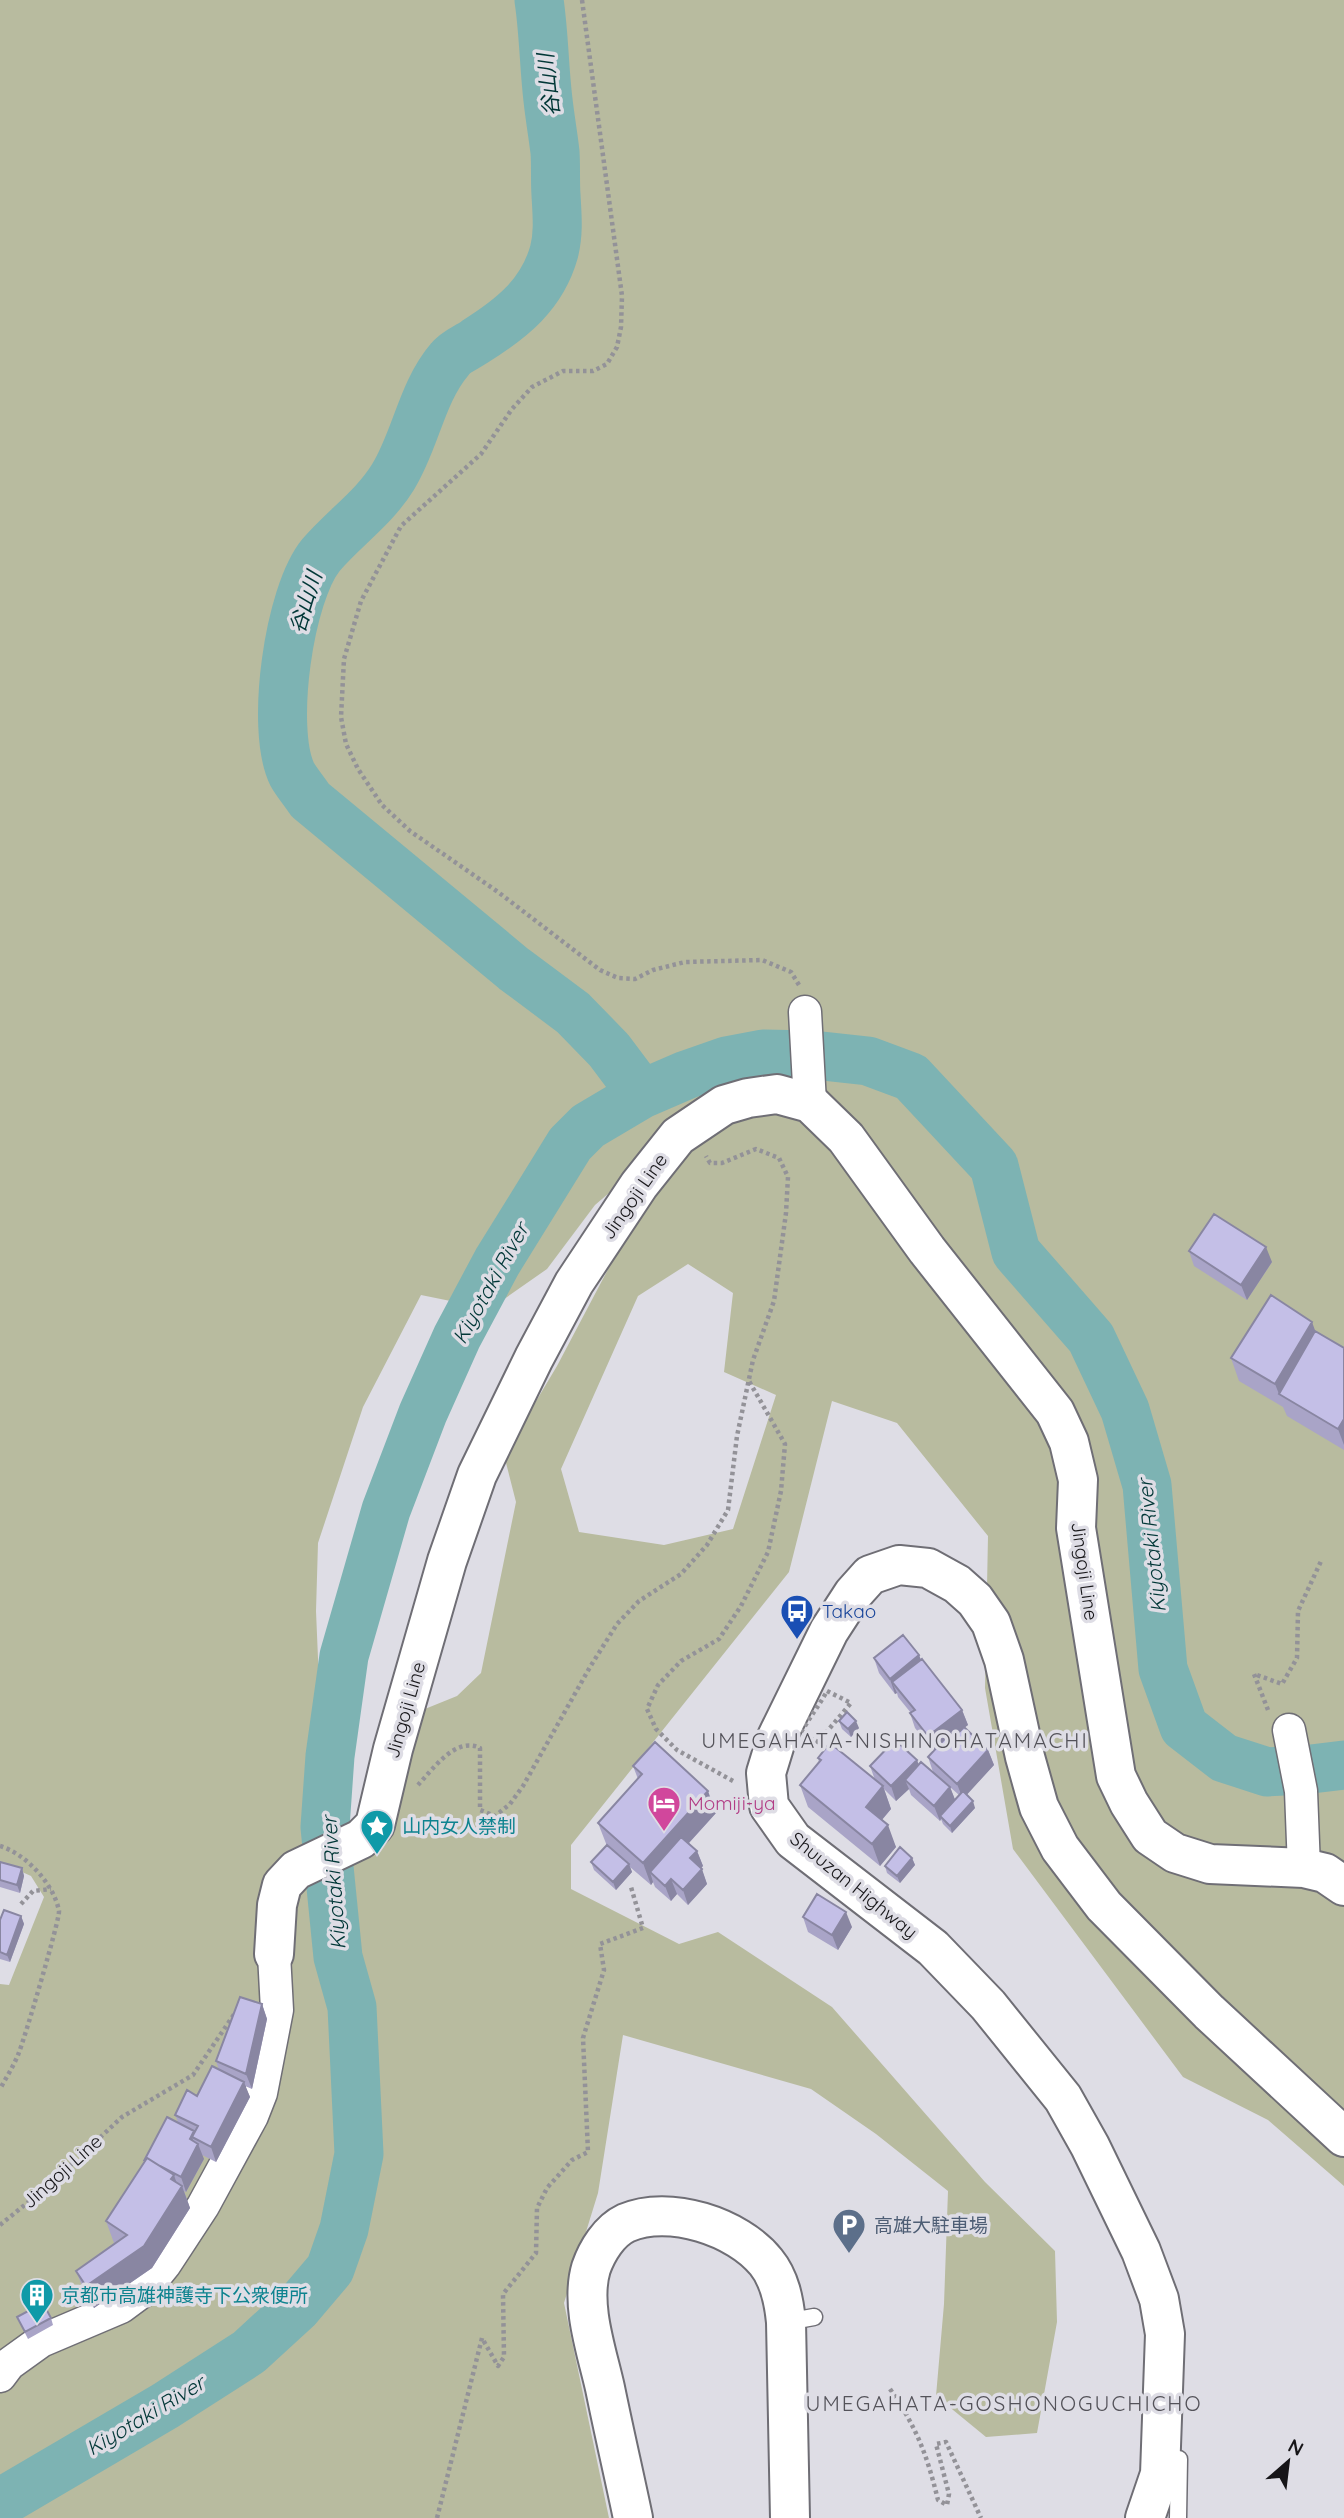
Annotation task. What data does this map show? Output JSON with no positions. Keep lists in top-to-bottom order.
{
  "streets": {
    "main road": ["Jingoji Line", "Shuuzan Highway"]
  },
  "districts": ["UMEGAHATA-NISHINOHATAMACHI", "UMEGAHATA-GOSHONOGUCHICHO"],
  "water": ["谷山川", "Kiyotaki River"],
  "places": {
    "bus stop": ["Takao"],
    "hotel": ["Momiji-ya"],
    "place": ["山内女人禁制"],
    "parking": ["高雄大駐車場"],
    "building": ["京都市高雄神護寺下公衆便所"]
  },
  "north": "top right"
}
